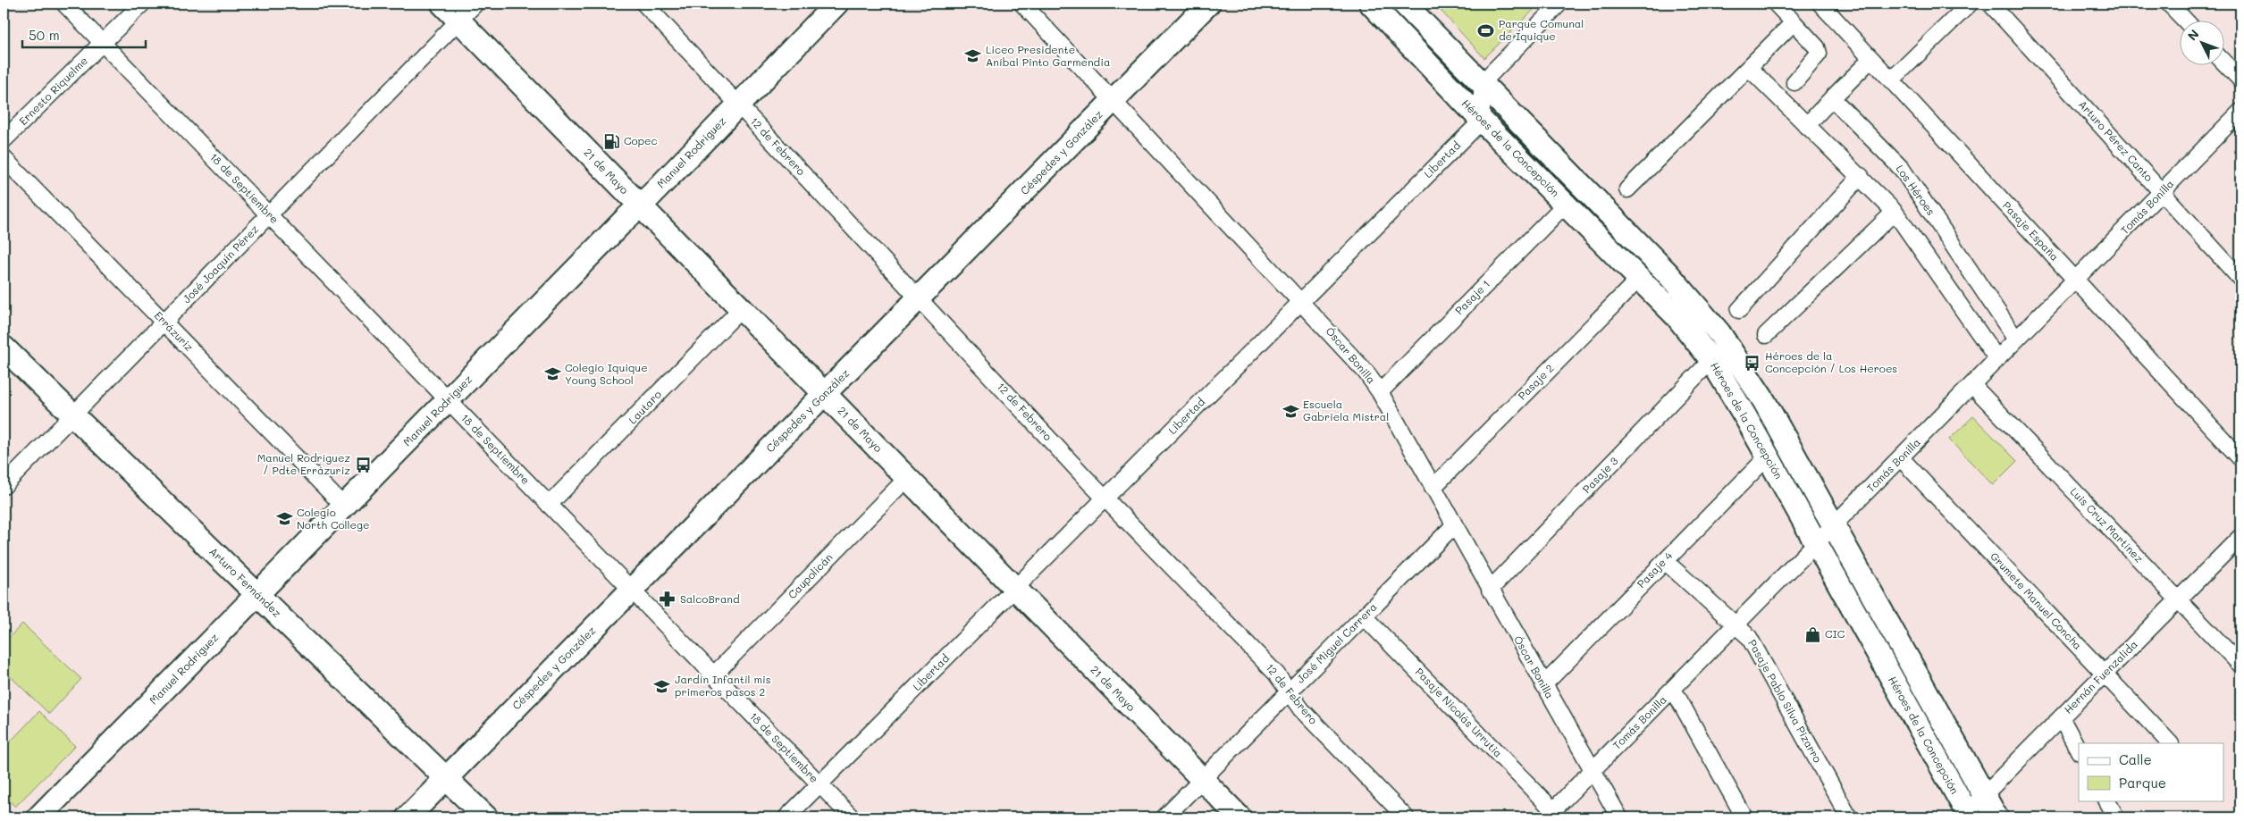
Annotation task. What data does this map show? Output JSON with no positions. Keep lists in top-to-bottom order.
{
  "streets": {
    "street": [
      "Ernesto Riquelme",
      "Arturo Pérez Canto",
      "12 de Febrero",
      "Héroes de la Concepción",
      "Manuel Rodríguez",
      "Céspedes y González",
      "Libertad",
      "21 de Mayo",
      "18 de Septiembre",
      "Los Héroes",
      "Tomás Bonilla",
      "Pasaje España",
      "José Joaquín Pérez",
      "Pasaje 1",
      "Errázuriz",
      "Óscar Bonilla",
      "Pasaje 2",
      "Lautaro",
      "Pasaje 3",
      "Luis Cruz Martínez",
      "Pasaje 4",
      "Caupolicán",
      "Arturo Fernández",
      "Grumete Manuel Concha",
      "José Miguel Carrera",
      "Hernán Fuenzalida",
      "Pasaje Pablo Silva Pizarro",
      "Pasaje Nicolás Urrutia"
    ]
  },
  "crossings": [
    ["Ernesto Riquelme", "18 de Septiembre"],
    ["Arturo Pérez Canto", "Tomás Bonilla"],
    ["12 de Febrero", "Manuel Rodríguez"],
    ["12 de Febrero", "Céspedes y González"],
    ["12 de Febrero", "Libertad"],
    ["12 de Febrero", "José Miguel Carrera"],
    ["Héroes de la Concepción", "Libertad"],
    ["Héroes de la Concepción", "Tomás Bonilla"],
    ["Héroes de la Concepción", "Pasaje 1"],
    ["Héroes de la Concepción", "Pasaje 2"],
    ["Héroes de la Concepción", "Pasaje 3"],
    ["Héroes de la Concepción", "Pasaje 4"],
    ["Héroes de la Concepción", "Hernán Fuenzalida"],
    ["Manuel Rodríguez", "21 de Mayo"],
    ["Manuel Rodríguez", "18 de Septiembre"],
    ["Manuel Rodríguez", "Errázuriz"],
    ["Manuel Rodríguez", "Arturo Fernández"],
    ["Céspedes y González", "21 de Mayo"],
    ["Céspedes y González", "18 de Septiembre"],
    ["Céspedes y González", "Óscar Bonilla"],
    ["Céspedes y González", "Arturo Fernández"],
    ["Libertad", "21 de Mayo"],
    ["Libertad", "18 de Septiembre"],
    ["Libertad", "Óscar Bonilla"],
    ["21 de Mayo", "José Joaquín Pérez"],
    ["21 de Mayo", "Lautaro"],
    ["21 de Mayo", "Caupolicán"],
    ["21 de Mayo", "José Miguel Carrera"],
    ["18 de Septiembre", "José Joaquín Pérez"],
    ["18 de Septiembre", "Lautaro"],
    ["18 de Septiembre", "Caupolicán"],
    ["Los Héroes", "Tomás Bonilla"],
    ["Tomás Bonilla", "Pasaje España"],
    ["Tomás Bonilla", "Óscar Bonilla"],
    ["Tomás Bonilla", "Luis Cruz Martínez"],
    ["Tomás Bonilla", "Grumete Manuel Concha"],
    ["Tomás Bonilla", "Pasaje Pablo Silva Pizarro"],
    ["Tomás Bonilla", "Pasaje Nicolás Urrutia"],
    ["José Joaquín Pérez", "Errázuriz"],
    ["José Joaquín Pérez", "Arturo Fernández"],
    ["Pasaje 1", "Óscar Bonilla"],
    ["Óscar Bonilla", "Pasaje 2"],
    ["Óscar Bonilla", "Pasaje 3"],
    ["Óscar Bonilla", "Pasaje 4"],
    ["Óscar Bonilla", "José Miguel Carrera"],
    ["Luis Cruz Martínez", "Hernán Fuenzalida"],
    ["Pasaje 4", "Pasaje Pablo Silva Pizarro"],
    ["Grumete Manuel Concha", "Hernán Fuenzalida"],
    ["José Miguel Carrera", "Pasaje Nicolás Urrutia"]
  ],
  "places": {
    "sports": ["Parque Comunal de Iquique"],
    "school or university": [
      "Liceo Presidente Aníbal Pinto Garmendia",
      "Colegio Iquique Young School",
      "Escuela Gabriela Mistral",
      "Colegio North College",
      "Jardín Infantil mis primeros pasos 2"
    ],
    "fuel station": ["Copec"],
    "bus stop": ["Héroes de la Concepción / Los Heroes", "Manuel Rodríguez / Pdte Errázuriz"],
    "pharmacy": ["SalcoBrand"],
    "shop": ["CIC"]
  },
  "legend": ["Calle", "Parque"],
  "scale_bar": "50 m",
  "north": "top left"
}
